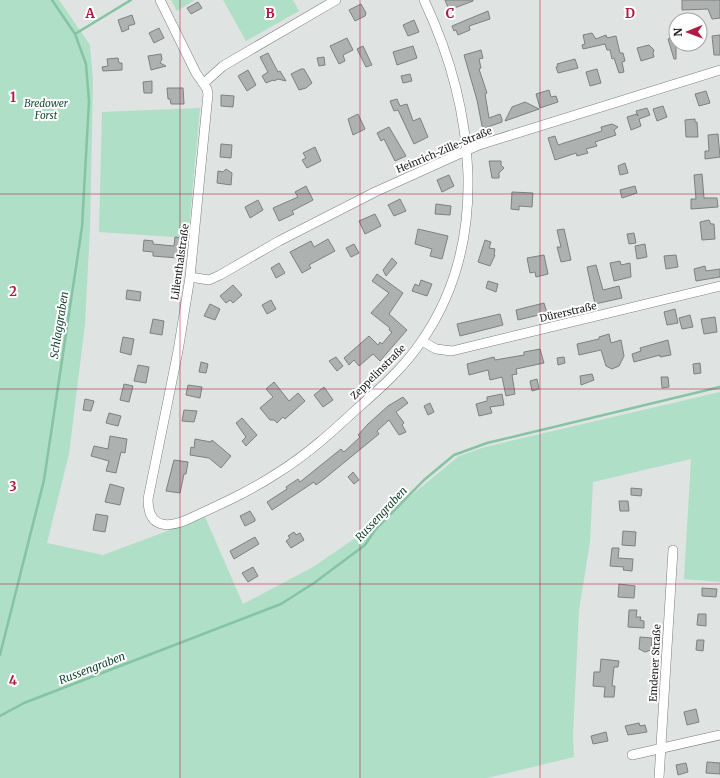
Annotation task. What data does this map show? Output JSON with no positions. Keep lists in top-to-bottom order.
{
  "streets": {
    "street": [
      "Heinrich-Zille-Straße",
      "Lilienthalstraße",
      "Dürerstraße",
      "Zeppelinstraße",
      "Emdener Straße"
    ]
  },
  "crossings": [
    ["Heinrich-Zille-Straße", "Lilienthalstraße"],
    ["Heinrich-Zille-Straße", "Zeppelinstraße"],
    ["Lilienthalstraße", "Zeppelinstraße"],
    ["Dürerstraße", "Zeppelinstraße"]
  ],
  "water": ["Schlaggraben", "Russengraben"],
  "parks": ["Bredower Forst"],
  "north": "left",
  "grid": {
    "columns": [
      "A",
      "B",
      "C",
      "D"
    ],
    "rows": [
      "1",
      "2",
      "3",
      "4"
    ]
  }
}
